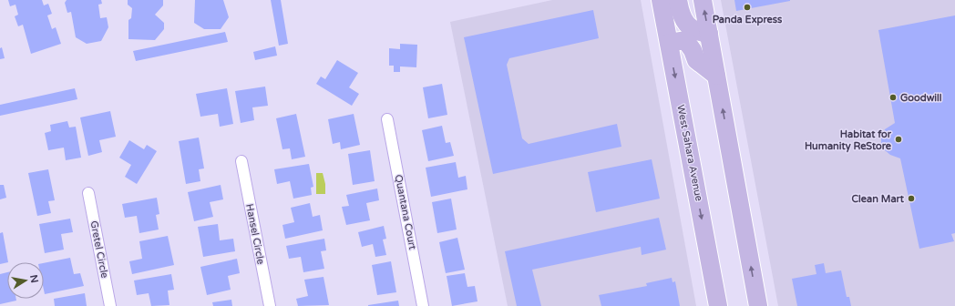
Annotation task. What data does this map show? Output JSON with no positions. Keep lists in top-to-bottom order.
{
  "streets": {
    "main road": ["West Sahara Avenue"],
    "street": ["Quantana Court", "Hansel Circle", "Gretel Circle"]
  },
  "places": [
    "Panda Express",
    "Goodwill",
    "Habitat for Humanity ReStore",
    "Clean Mart"
  ],
  "north": "right"
}
